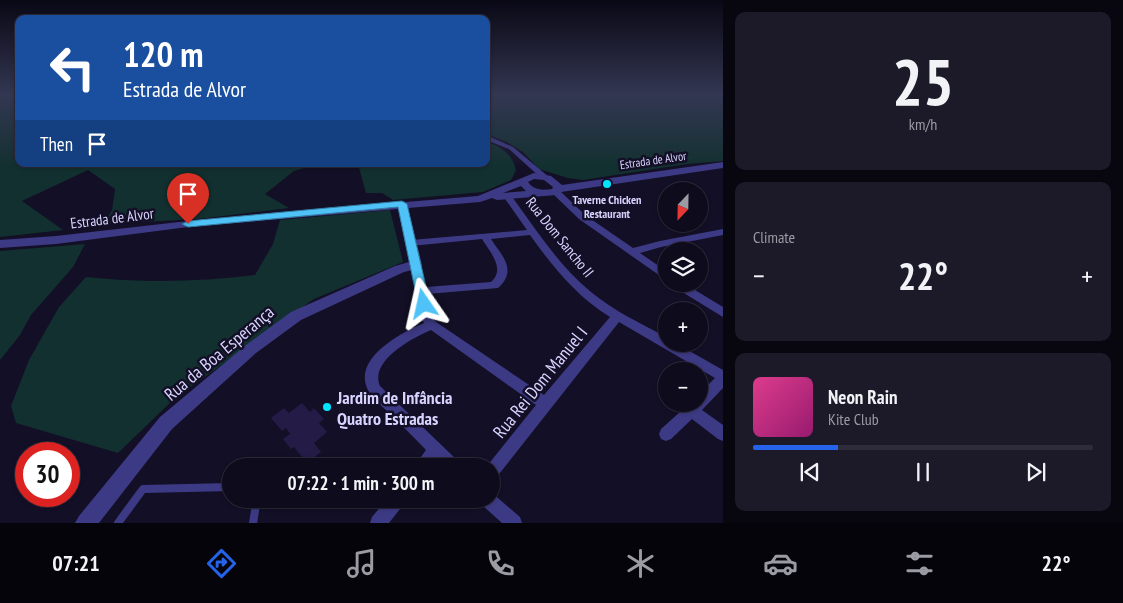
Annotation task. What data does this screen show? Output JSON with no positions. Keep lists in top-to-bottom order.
{
  "streets": {
    "street": [
      "Estrada de Alvor",
      "Rua Dom Sancho II",
      "Rua da Boa Esperança",
      "Rua Rei Dom Manuel I"
    ]
  },
  "crossings": [
    ["Estrada de Alvor", "Rua Dom Sancho II"],
    ["Rua Dom Sancho II", "Rua Rei Dom Manuel I"]
  ],
  "places": ["Taverne Chicken Restaurant", "Jardim de Infância Quatro Estradas"],
  "north": "bottom",
  "page": {
    "tile": [
      ["25", "km/h"],
      "Climate"
    ],
    "turn": ["120 m", "Estrada de Alvor"],
    "then": "Then",
    "map_buttons": ["+", "−"],
    "heat": ["−", "22°", "+"],
    "song": ["Neon Rain", "Kite Club"],
    "limit": "30",
    "trip": "07:22 · 1 min · 300 m",
    "tabs": ["07:21", "22°"]
  }
}
